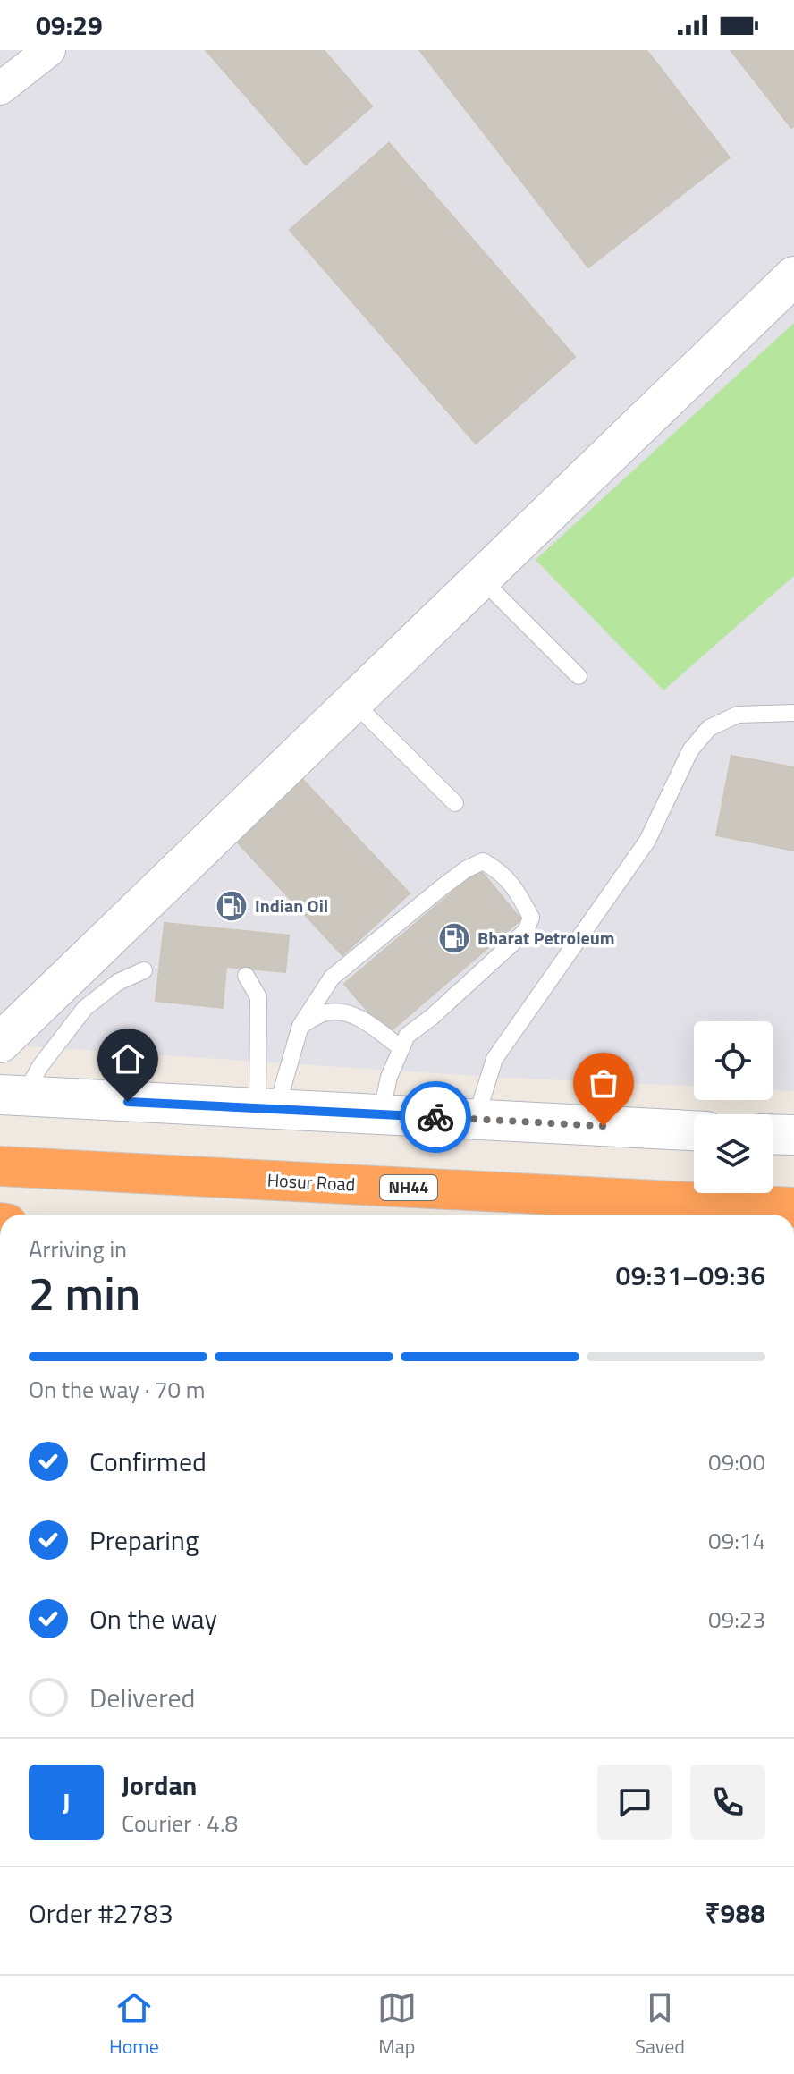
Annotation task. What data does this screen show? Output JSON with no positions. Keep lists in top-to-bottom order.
{
  "streets": {
    "highway": ["Hosur Road", "NH44"]
  },
  "places": {
    "fuel station": ["Indian Oil", "Bharat Petroleum"]
  },
  "page": {
    "status": "09:29",
    "heading": ["2 min", "Arriving in", "09:31–09:36"],
    "panel": [
      "Jordan",
      "Courier · 4.8",
      "Order #2783",
      "₹988"
    ],
    "bar": "On the way · 70 m",
    "list": [
      ["Confirmed", "09:00"],
      ["Preparing", "09:14"],
      ["On the way", "09:23"],
      "Delivered"
    ],
    "round": "J",
    "tabs": ["Home", "Map", "Saved"]
  }
}
